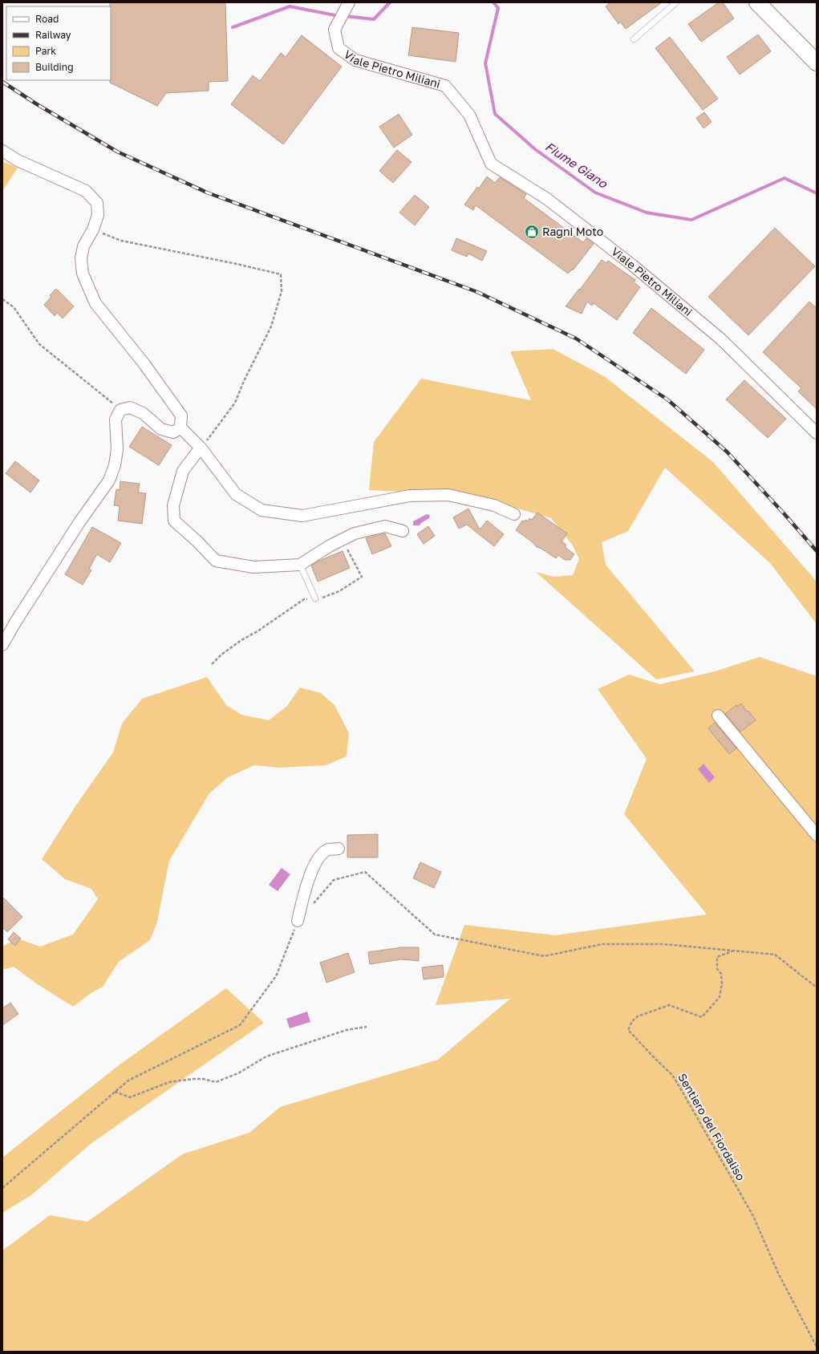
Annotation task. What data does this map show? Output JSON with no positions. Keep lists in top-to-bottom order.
{
  "streets": {
    "street": ["Viale Pietro Miliani"],
    "path": ["Sentiero del Fiordaliso"]
  },
  "water": ["Fiume Giano"],
  "places": {
    "shop": ["Ragni Moto"]
  },
  "legend": [
    "Road",
    "Railway",
    "Park",
    "Building"
  ]
}
